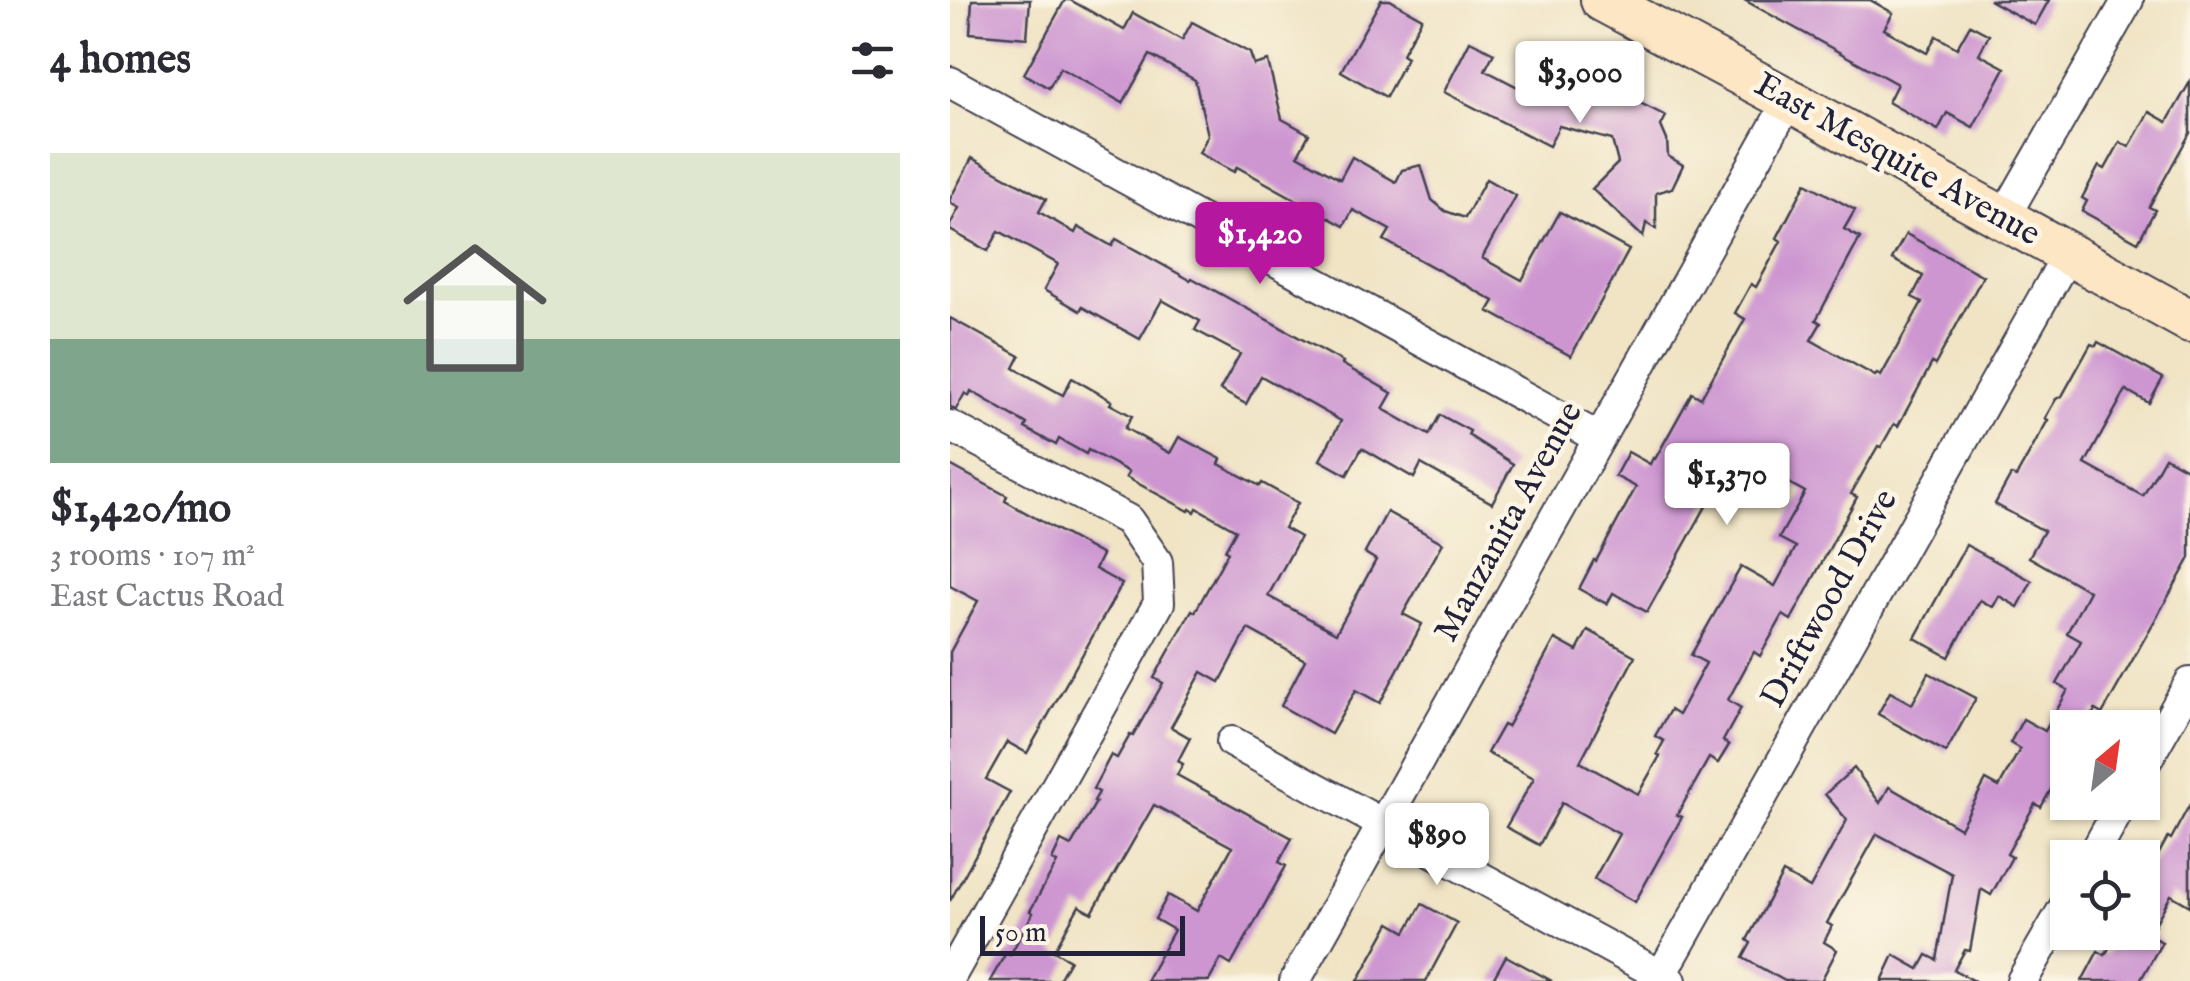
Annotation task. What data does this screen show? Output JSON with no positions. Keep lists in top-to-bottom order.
{
  "streets": {
    "street": ["East Mesquite Avenue", "Manzanita Avenue", "Driftwood Drive"]
  },
  "crossings": [
    ["East Mesquite Avenue", "Manzanita Avenue"],
    ["East Mesquite Avenue", "Driftwood Drive"]
  ],
  "scale_bar": "50 m",
  "north": "top right",
  "page": {
    "heading": "4 homes",
    "price": [
      "$3,000",
      "$1,420",
      "$1,370",
      "$890"
    ],
    "list": [
      {
        "name": "$1,420/mo",
        "note": "3 rooms · 107 m² · East Cactus Road"
      }
    ],
    "scale": "50 m"
  }
}
